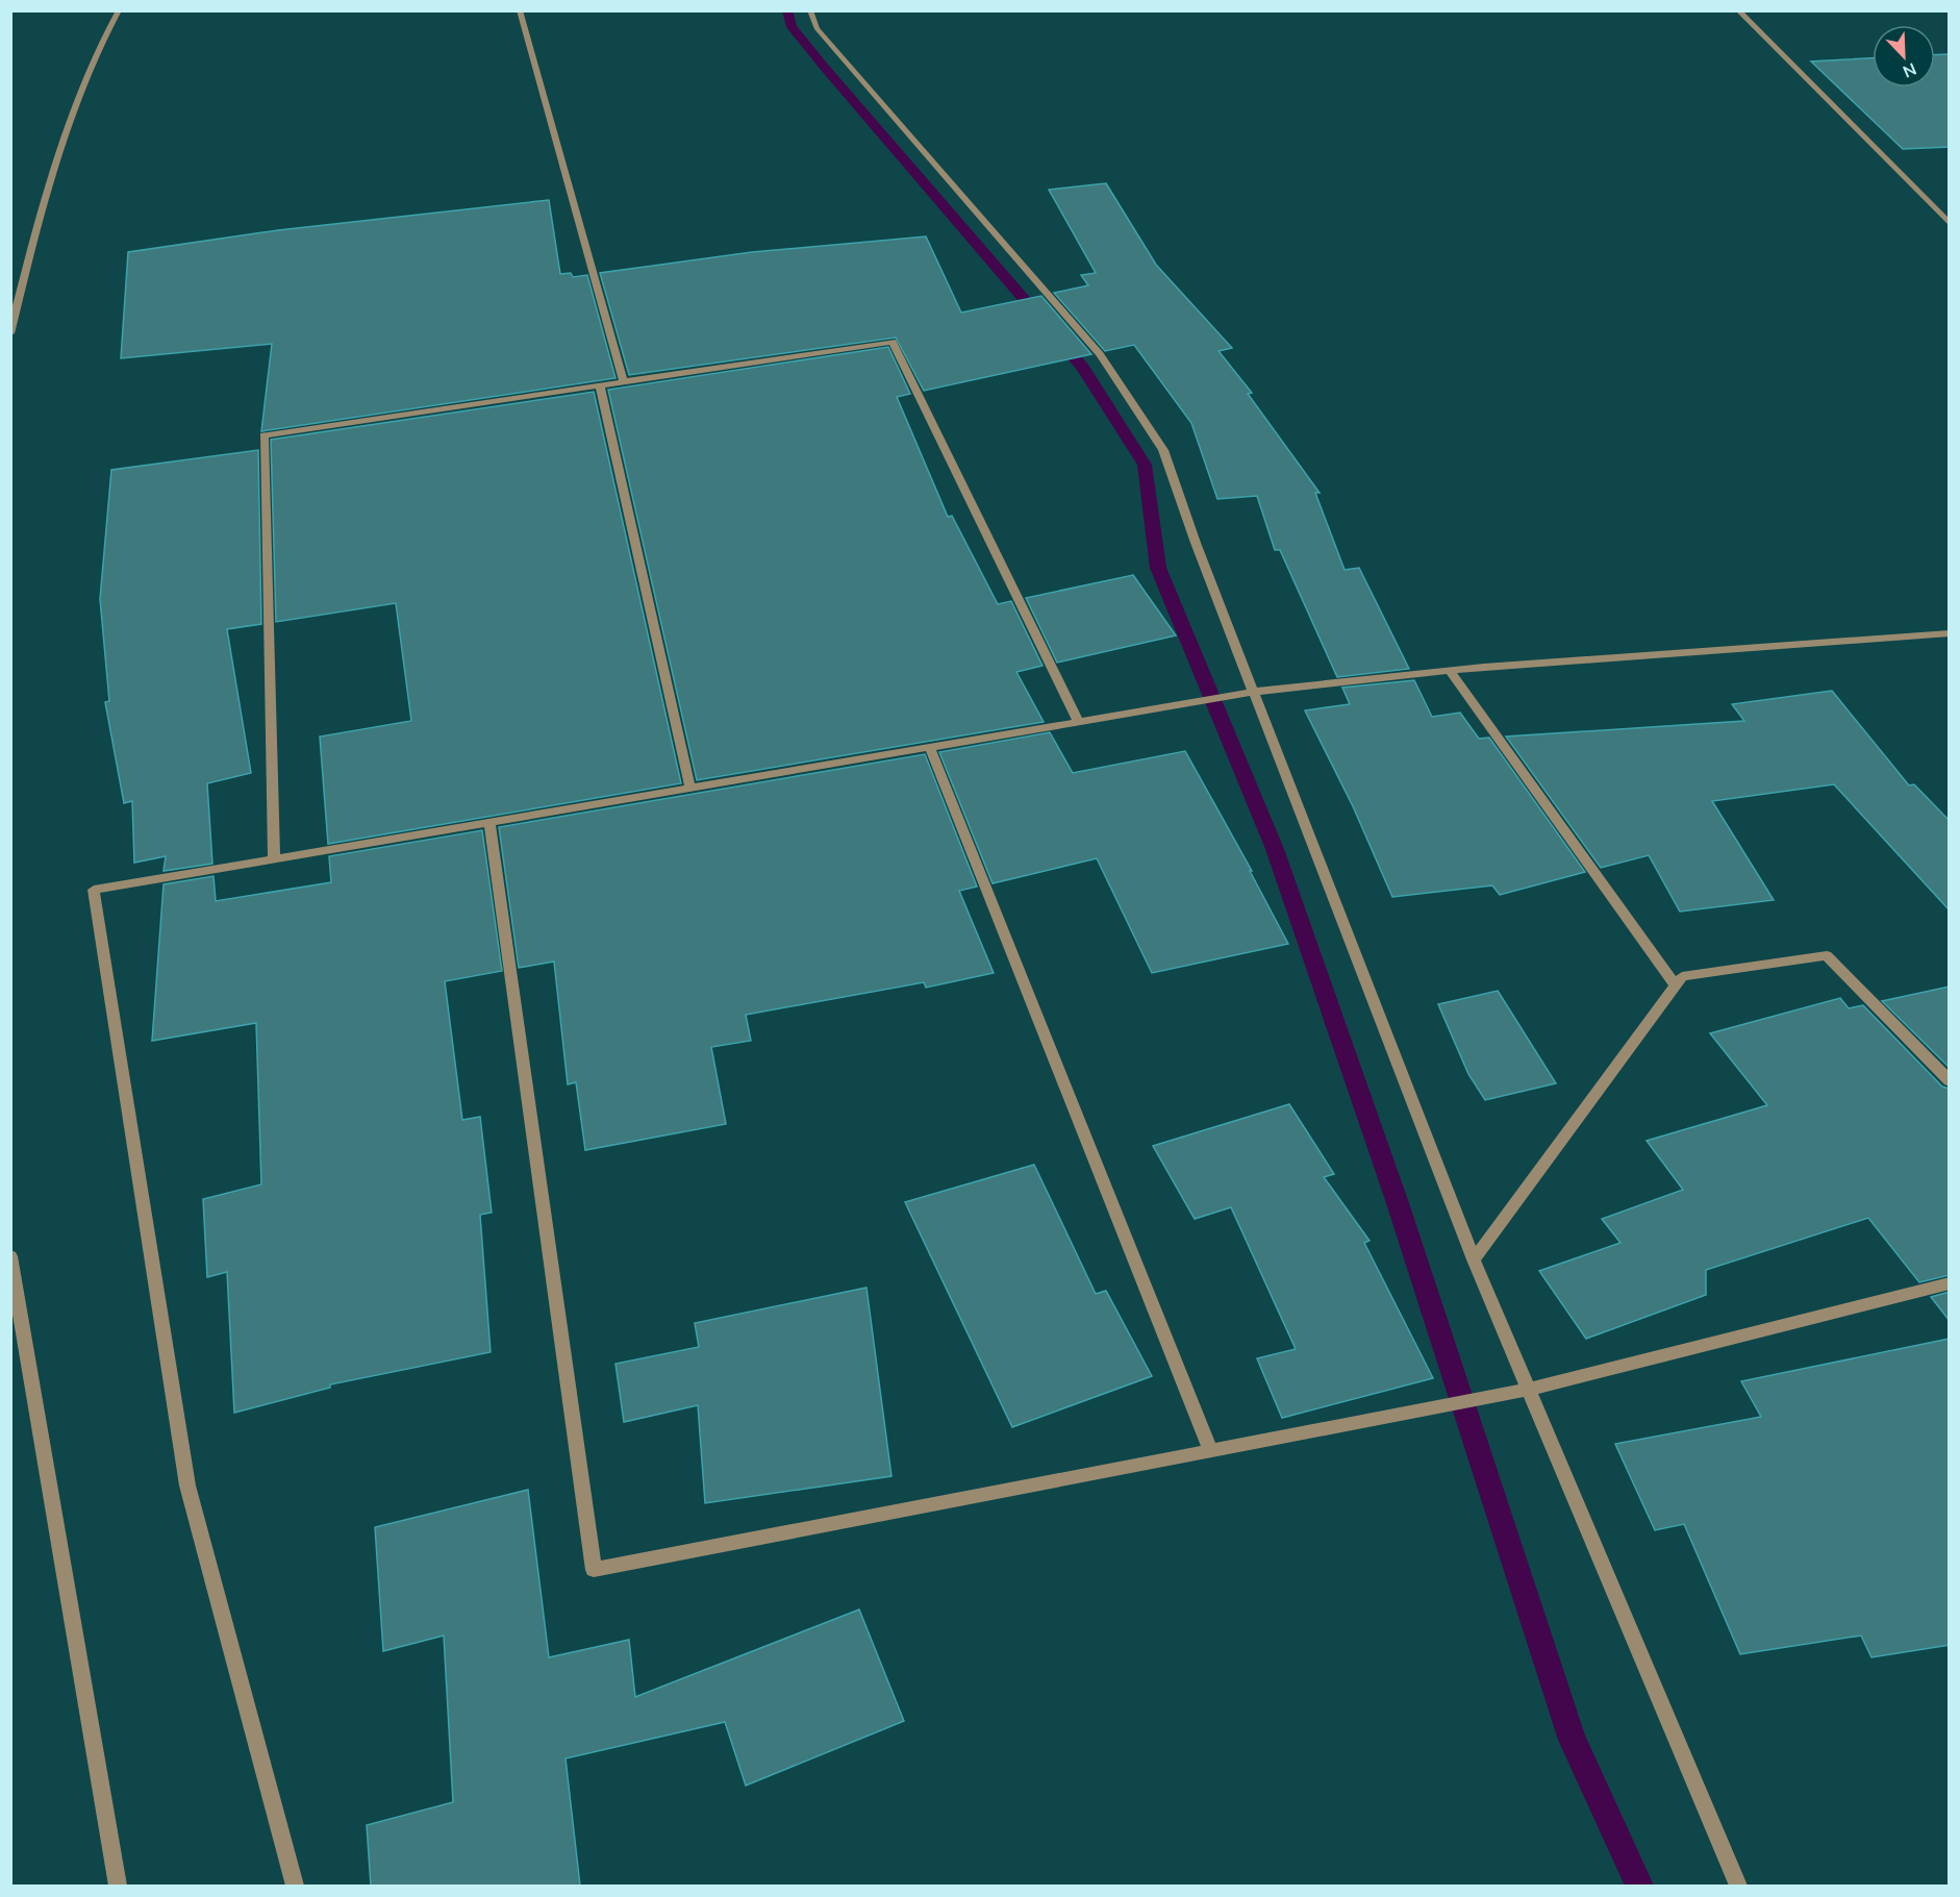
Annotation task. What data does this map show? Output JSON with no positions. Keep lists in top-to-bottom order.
{
  "north": "bottom right"
}
